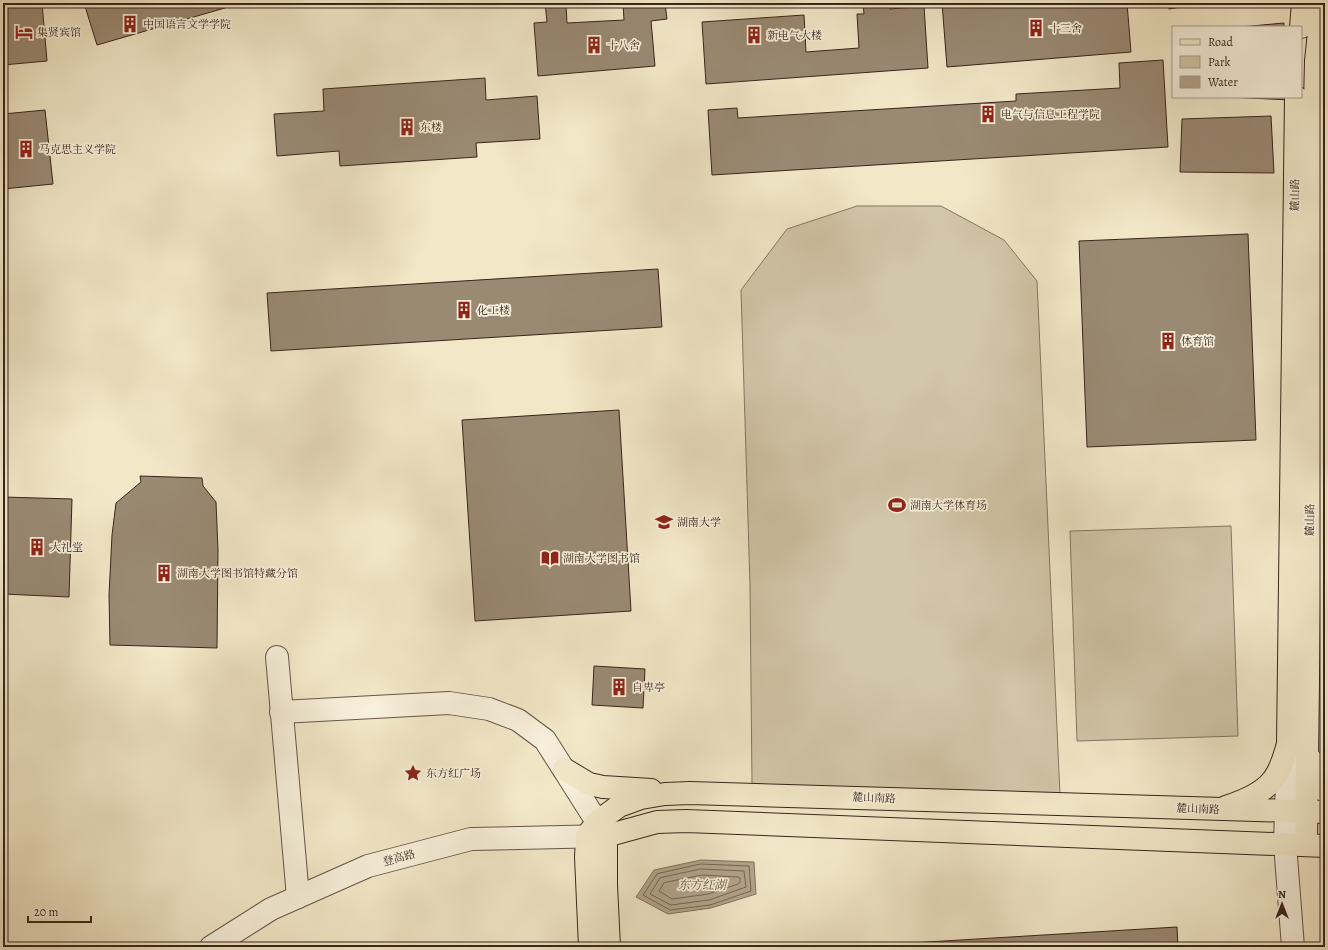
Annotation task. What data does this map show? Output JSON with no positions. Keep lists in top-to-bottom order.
{
  "streets": {
    "main road": ["麓山路", "麓山南路"],
    "street": ["登高路"]
  },
  "crossings": [
    ["麓山路", "麓山南路"],
    ["麓山南路", "登高路"]
  ],
  "water": ["东方红湖"],
  "places": {
    "building": [
      "中国语言文学学院",
      "十三舍",
      "新电气大楼",
      "十八舍",
      "电气与信息工程学院",
      "东楼",
      "马克思主义学院",
      "化工楼",
      "体育馆",
      "大礼堂",
      "湖南大学图书馆特藏分馆",
      "自卑亭"
    ],
    "hotel": ["集贤宾馆"],
    "sports": ["湖南大学体育场"],
    "school or university": ["湖南大学"],
    "library": ["湖南大学图书馆"],
    "place": ["东方红广场"]
  },
  "legend": ["Road", "Park", "Water"],
  "scale_bar": "20 m",
  "north": "top"
}
